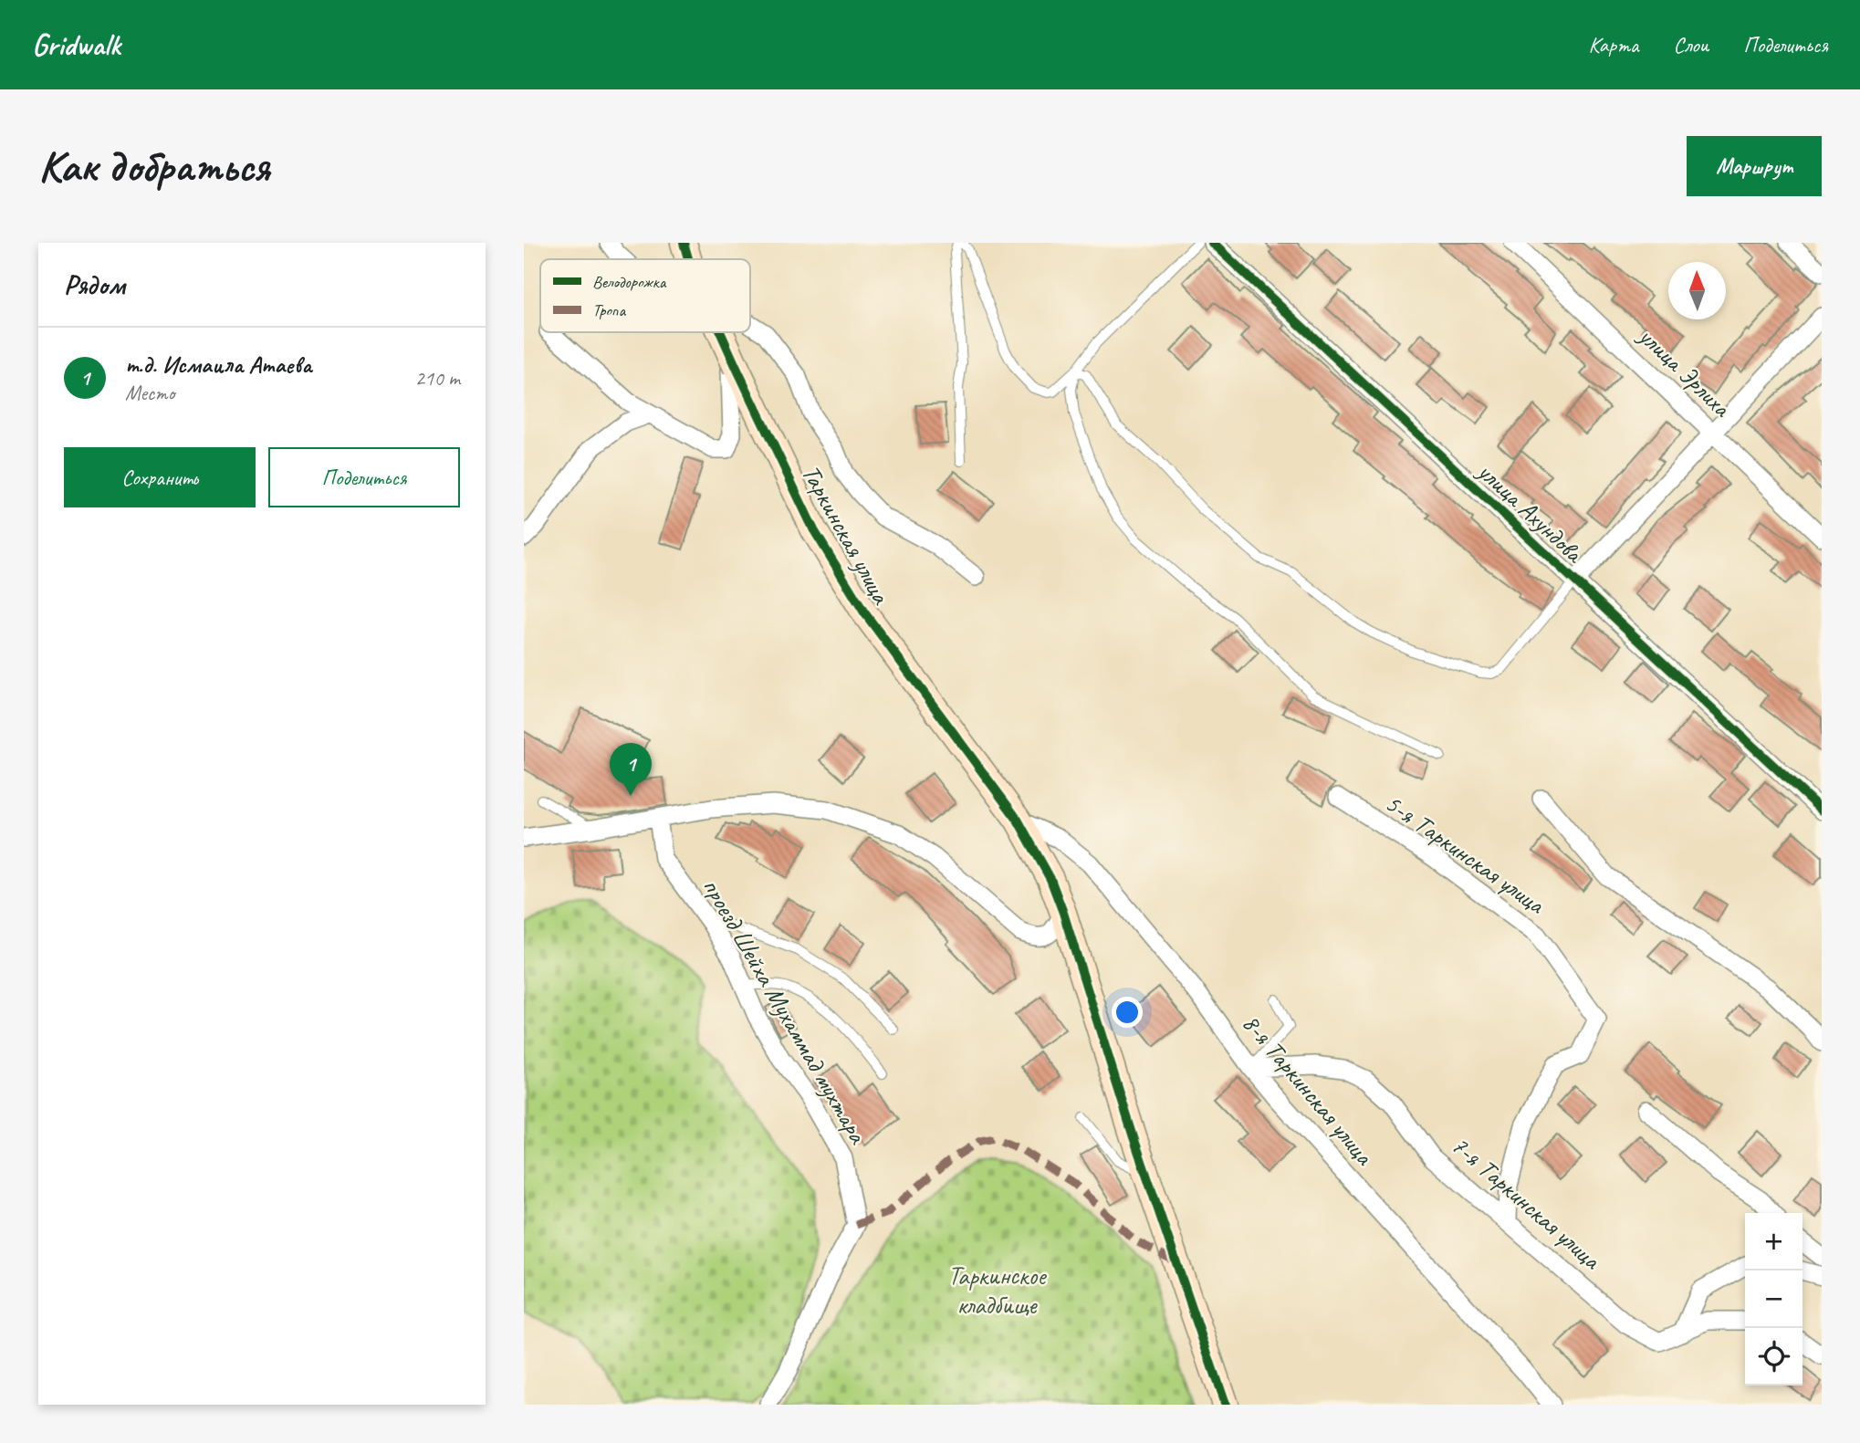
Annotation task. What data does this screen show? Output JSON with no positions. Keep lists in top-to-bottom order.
{
  "streets": {
    "street": [
      "улица Эрлиха",
      "улица Ахундова",
      "Таркинская улица",
      "5-я Таркинская улица",
      "проезд Шейха Мухаммад мухтара",
      "8-я Таркинская улица",
      "7-я Таркинская улица"
    ]
  },
  "crossings": [
    ["Таркинская улица", "8-я Таркинская улица"],
    ["5-я Таркинская улица", "7-я Таркинская улица"],
    ["8-я Таркинская улица", "7-я Таркинская улица"]
  ],
  "parks": ["Таркинское кладбище"],
  "legend": ["Велодорожка", "Тропа"],
  "north": "top",
  "page": {
    "header": "Gridwalk",
    "nav": ["Карта", "Слои", "Поделиться"],
    "buttons": [
      "Маршрут",
      ["Сохранить", "Поделиться"]
    ],
    "title": "Как добраться",
    "heading": "Рядом",
    "list": [
      {
        "mark": "1",
        "name": "т.д. Исмаила Атаева",
        "note": "Место",
        "value": "210 m"
      }
    ],
    "pins": "1",
    "map_buttons": ["+", "−"]
  }
}
